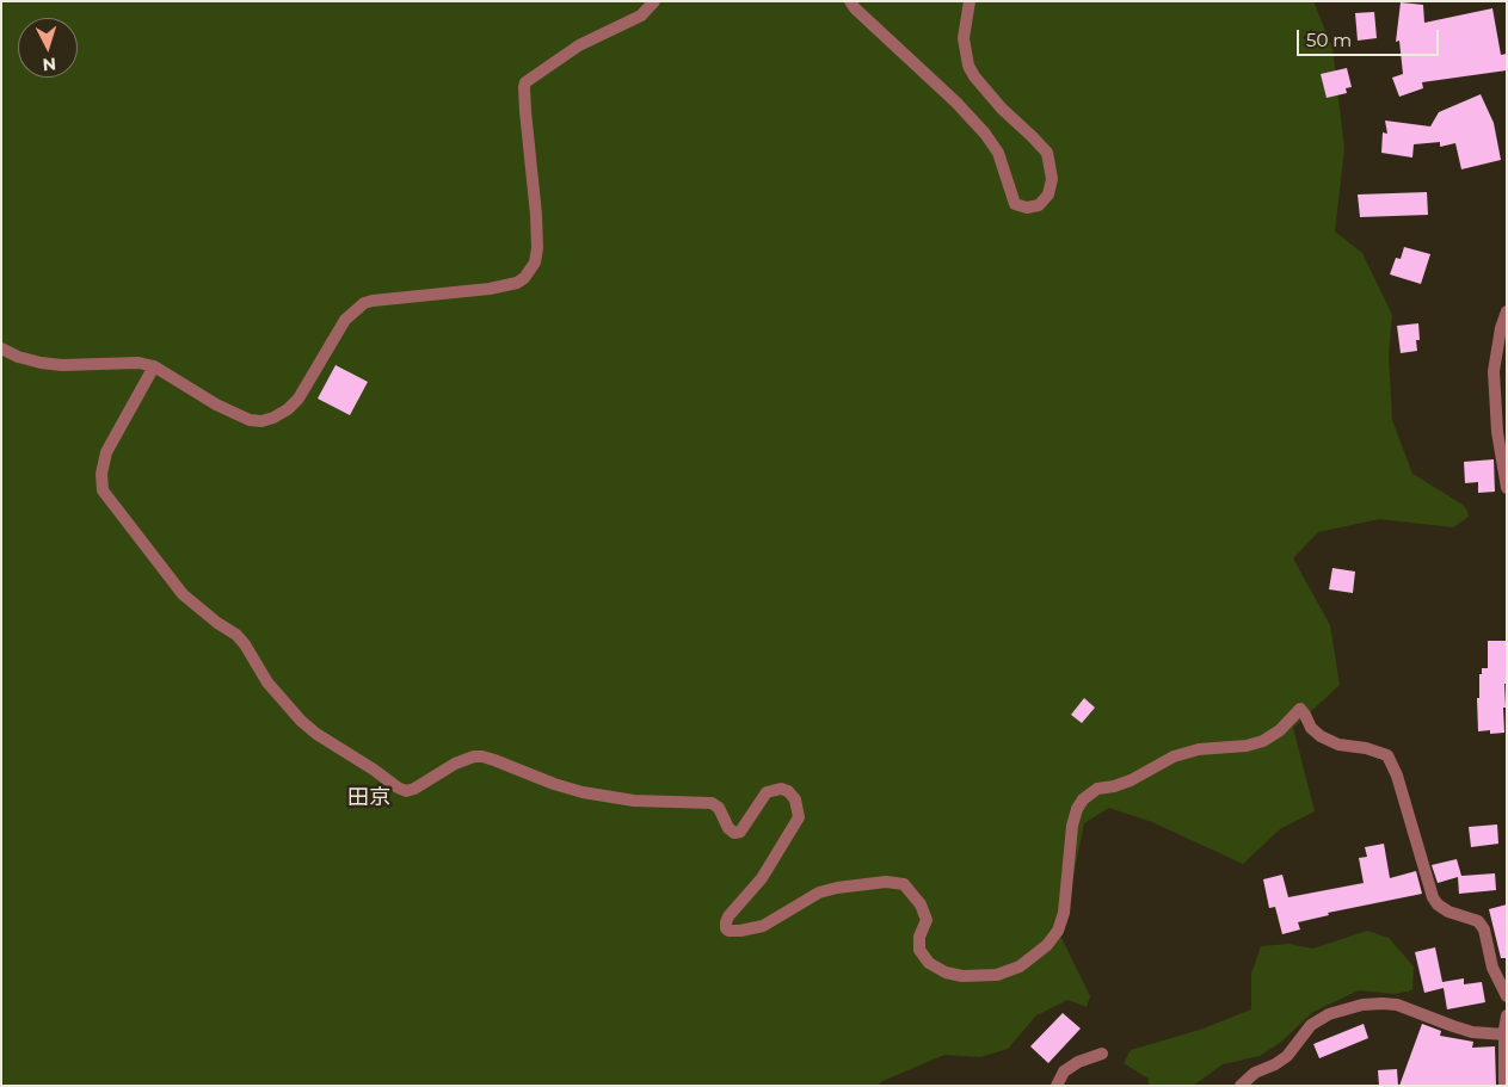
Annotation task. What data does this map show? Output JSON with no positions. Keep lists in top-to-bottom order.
{
  "districts": ["田京"],
  "scale_bar": "50 m",
  "north": "bottom"
}
